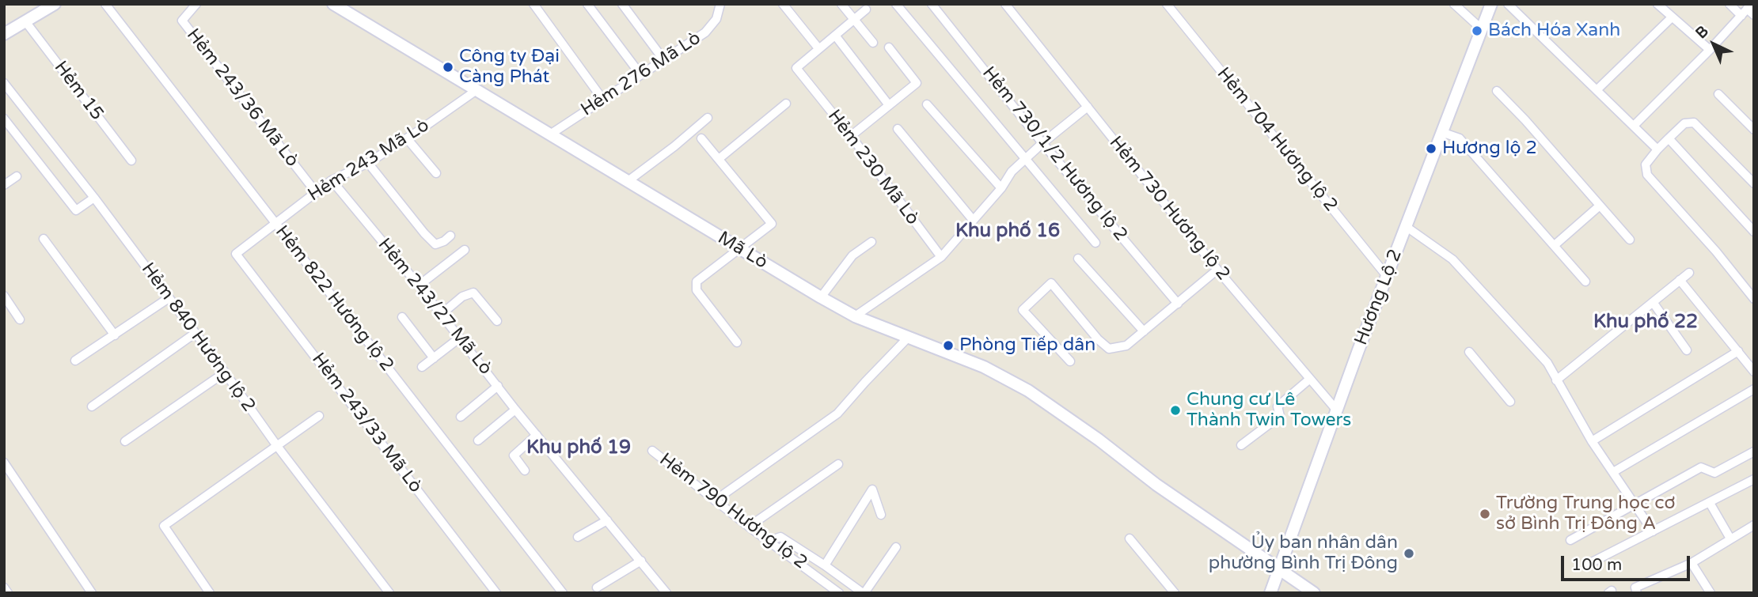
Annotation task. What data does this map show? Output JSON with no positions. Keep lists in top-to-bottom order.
{
  "streets": {
    "main road": ["Mã Lò", "Hương Lộ 2"],
    "street": [
      "Hẻm 276 Mã Lò",
      "Hẻm 15",
      "Hẻm 243/36 Mã Lò",
      "Hẻm 704 Hương lộ 2",
      "Hẻm 730/1/2 Hương lộ 2",
      "Hẻm 243 Mã Lò",
      "Hẻm 230 Mã Lò",
      "Hẻm 730 Hương lộ 2",
      "Hẻm 822 Hương lộ 2",
      "Hẻm 243/27 Mã Lò",
      "Hẻm 840 Hương lộ 2",
      "Hẻm 243/33 Mã Lò",
      "Hẻm 790 Hương lộ 2"
    ]
  },
  "crossings": [
    ["Hẻm 276 Mã Lò", "Mã Lò"],
    ["Hẻm 243/36 Mã Lò", "Hẻm 243 Mã Lò"],
    ["Hẻm 704 Hương lộ 2", "Hương Lộ 2"],
    ["Hẻm 243 Mã Lò", "Mã Lò"],
    ["Hẻm 243 Mã Lò", "Hẻm 822 Hương lộ 2"],
    ["Hẻm 243 Mã Lò", "Hẻm 243/27 Mã Lò"],
    ["Hẻm 243 Mã Lò", "Hẻm 243/33 Mã Lò"],
    ["Hẻm 730 Hương lộ 2", "Hương Lộ 2"],
    ["Mã Lò", "Hương Lộ 2"]
  ],
  "districts": ["Khu phố 16", "Khu phố 22", "Khu phố 19"],
  "places": [
    "Bách Hóa Xanh",
    "Công ty Đại Càng Phát",
    "Hương lộ 2",
    "Phòng Tiếp dân",
    "Chung cư Lê Thành Twin Towers",
    "Trường Trung học cơ sở Bình Trị Đông A",
    "Ủy ban nhân dân phường Bình Trị Đông"
  ],
  "scale_bar": "100 m",
  "north": "top left"
}
